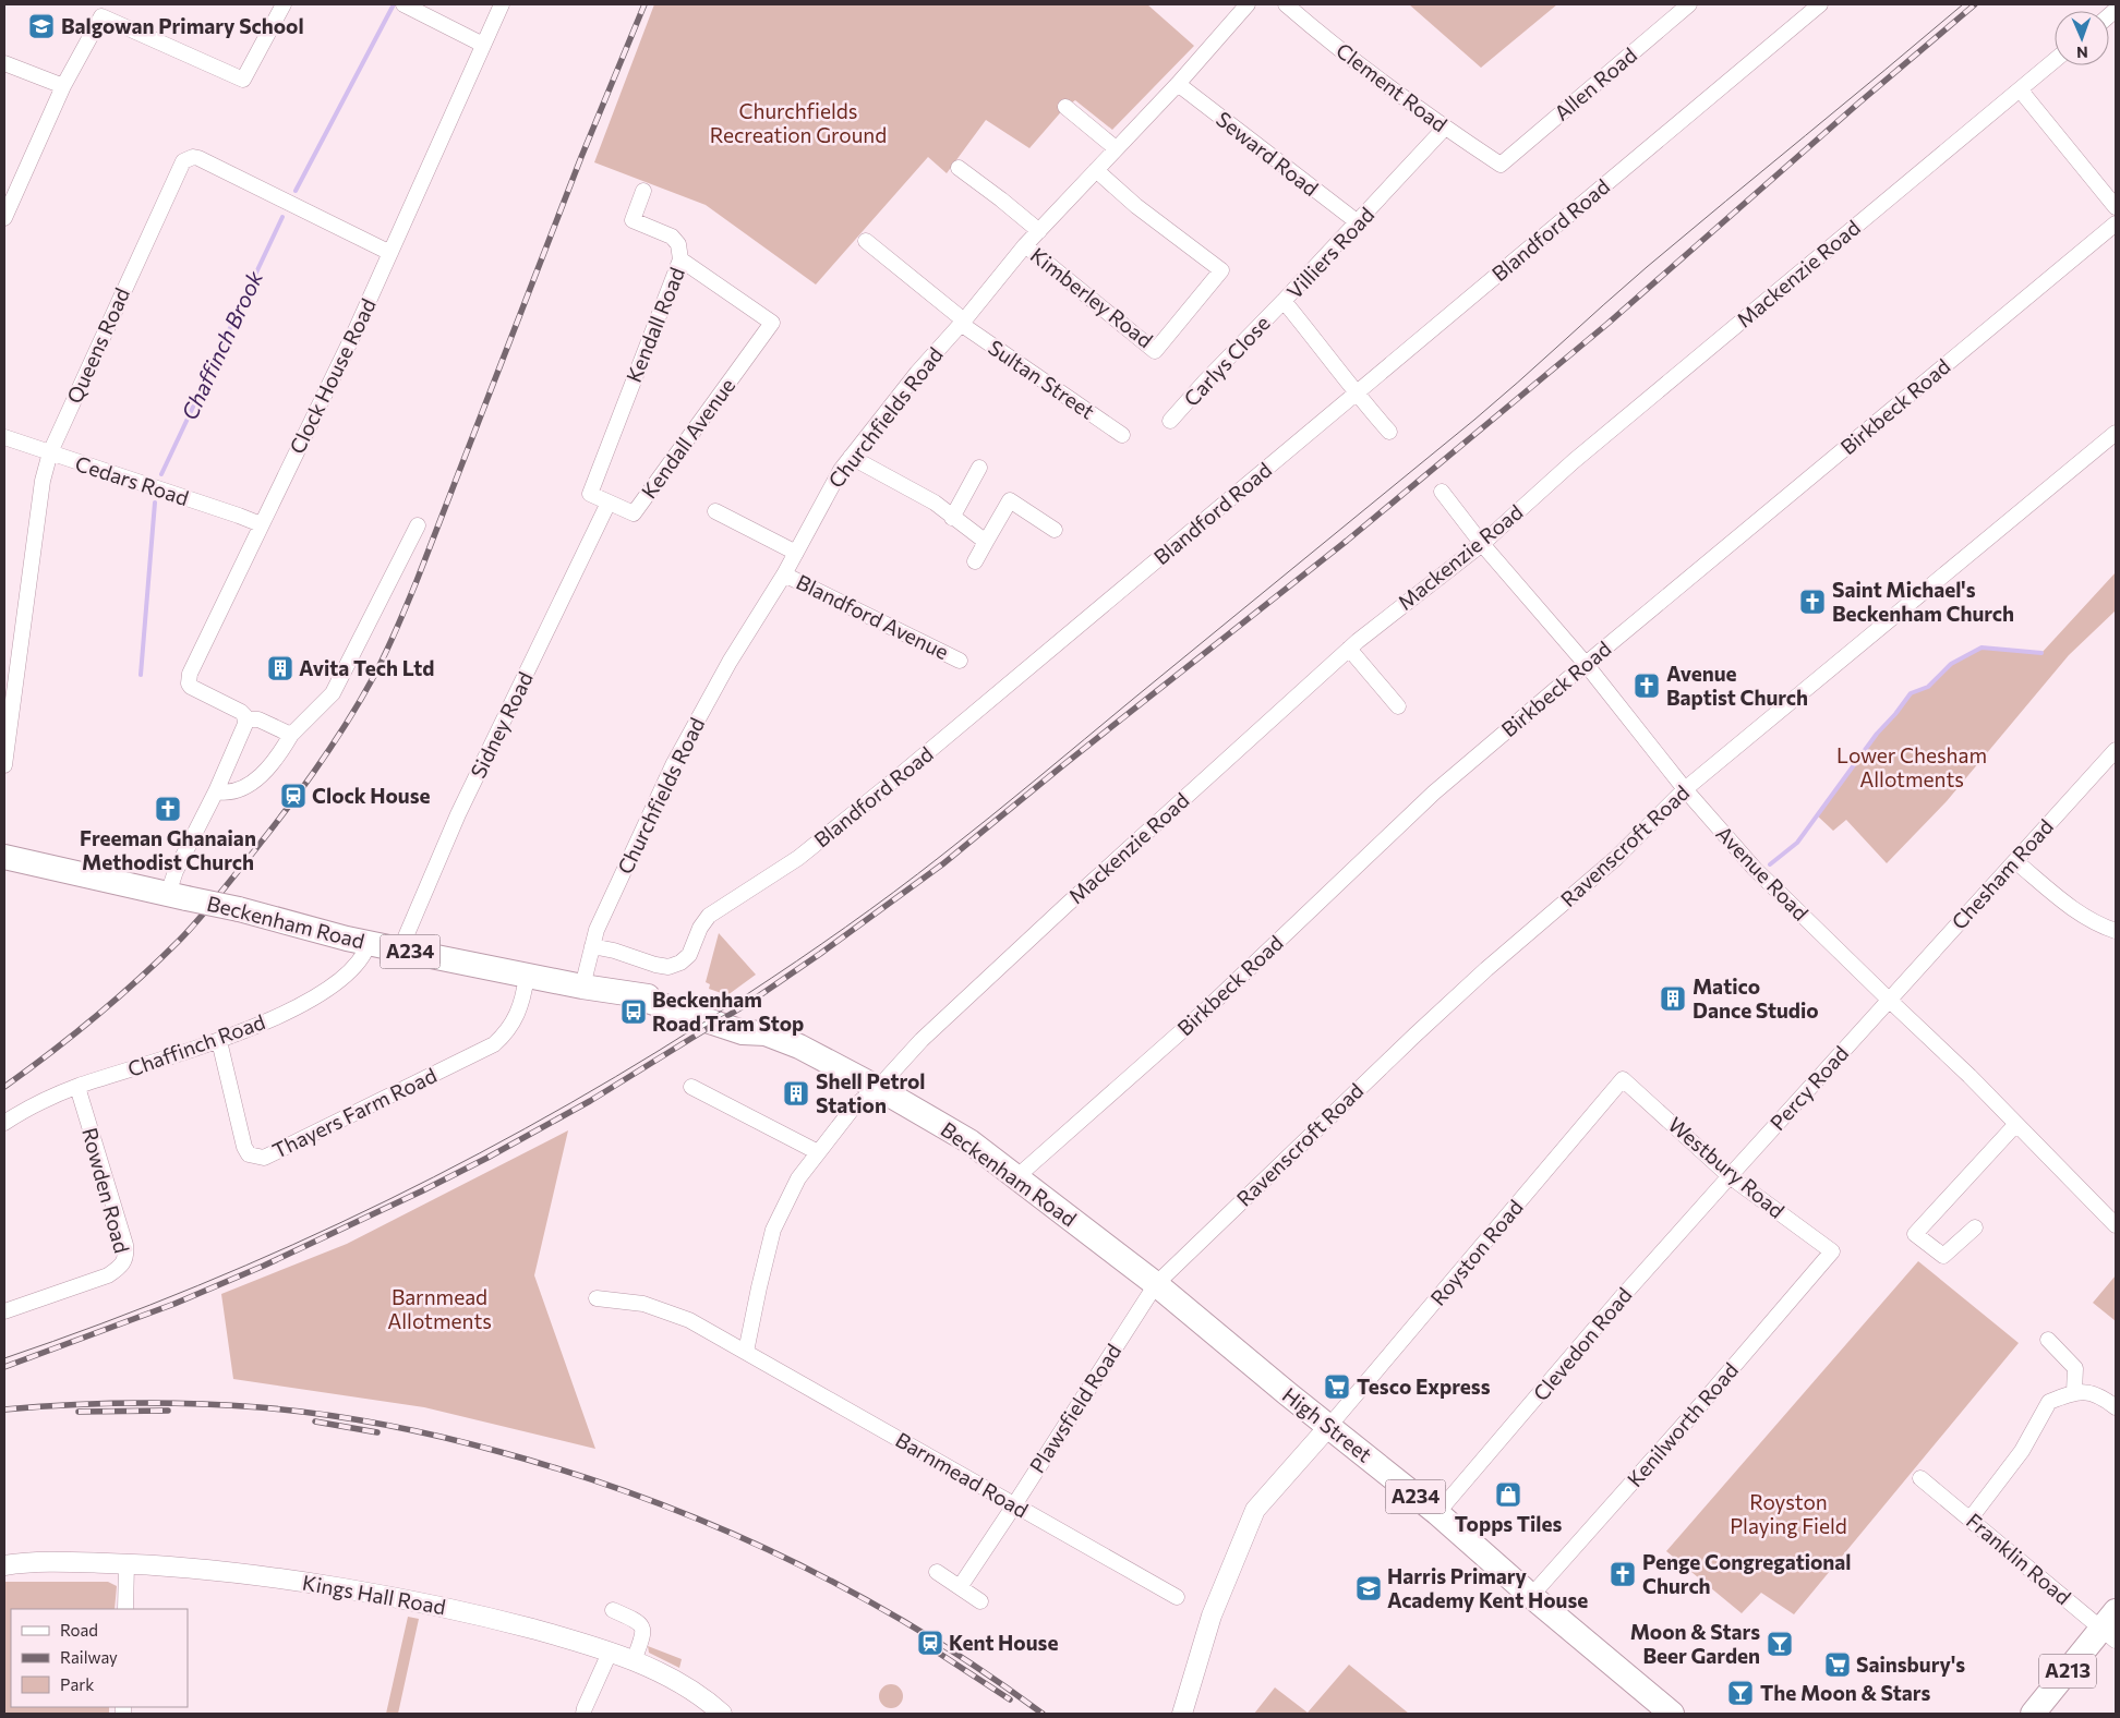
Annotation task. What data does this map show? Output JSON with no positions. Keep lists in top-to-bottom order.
{
  "streets": {
    "main road": [
      "Beckenham Road",
      "A234",
      "High Street",
      "A213"
    ],
    "street": [
      "Allen Road",
      "Clement Road",
      "Seward Road",
      "Blandford Road",
      "Villiers Road",
      "Mackenzie Road",
      "Kimberley Road",
      "Kendall Road",
      "Queens Road",
      "Carlys Close",
      "Clock House Road",
      "Sultan Street",
      "Birkbeck Road",
      "Churchfields Road",
      "Kendall Avenue",
      "Cedars Road",
      "Blandford Avenue",
      "Sidney Road",
      "Ravenscroft Road",
      "Avenue Road",
      "Chesham Road",
      "Chaffinch Road",
      "Percy Road",
      "Thayers Farm Road",
      "Westbury Road",
      "Rowden Road",
      "Royston Road",
      "Clevedon Road",
      "Plawsfield Road",
      "Kenilworth Road",
      "Barnmead Road",
      "Franklin Road",
      "Kings Hall Road"
    ]
  },
  "crossings": [
    ["Allen Road", "Clement Road"],
    ["Clement Road", "Villiers Road"],
    ["Seward Road", "Villiers Road"],
    ["Seward Road", "Churchfields Road"],
    ["Blandford Road", "Villiers Road"],
    ["Blandford Road", "Churchfields Road"],
    ["Villiers Road", "Carlys Close"],
    ["Mackenzie Road", "Avenue Road"],
    ["Mackenzie Road", "Beckenham Road"],
    ["Kimberley Road", "Churchfields Road"],
    ["Kendall Road", "Kendall Avenue"],
    ["Queens Road", "Clock House Road"],
    ["Queens Road", "Cedars Road"],
    ["Clock House Road", "Cedars Road"],
    ["Sultan Street", "Churchfields Road"],
    ["Birkbeck Road", "Avenue Road"],
    ["Birkbeck Road", "Beckenham Road"],
    ["Churchfields Road", "Blandford Avenue"],
    ["Churchfields Road", "Beckenham Road"],
    ["Kendall Avenue", "Sidney Road"],
    ["Sidney Road", "Beckenham Road"],
    ["Ravenscroft Road", "Avenue Road"],
    ["Ravenscroft Road", "Beckenham Road"],
    ["Ravenscroft Road", "Plawsfield Road"],
    ["Ravenscroft Road", "High Street"],
    ["Avenue Road", "Chesham Road"],
    ["Avenue Road", "Percy Road"],
    ["Chesham Road", "Percy Road"],
    ["Beckenham Road", "Chaffinch Road"],
    ["Beckenham Road", "Thayers Farm Road"],
    ["Beckenham Road", "Plawsfield Road"],
    ["Beckenham Road", "High Street"],
    ["Chaffinch Road", "Thayers Farm Road"],
    ["Chaffinch Road", "Rowden Road"],
    ["Percy Road", "Westbury Road"],
    ["Percy Road", "Clevedon Road"],
    ["Westbury Road", "Royston Road"],
    ["Westbury Road", "Clevedon Road"],
    ["Westbury Road", "Kenilworth Road"],
    ["Royston Road", "High Street"],
    ["Clevedon Road", "High Street"],
    ["Plawsfield Road", "High Street"],
    ["Plawsfield Road", "Barnmead Road"],
    ["High Street", "Kenilworth Road"],
    ["Franklin Road", "A213"]
  ],
  "water": ["Chaffinch Brook"],
  "parks": [
    "Churchfields Recreation Ground",
    "Lower Chesham Allotments",
    "Barnmead Allotments",
    "Royston Playing Field"
  ],
  "places": {
    "school or university": ["Balgowan Primary School", "Harris Primary Academy Kent House"],
    "church": [
      "Saint Michael's Beckenham Church",
      "Avenue Baptist Church",
      "Freeman Ghanaian Methodist Church",
      "Penge Congregational Church"
    ],
    "building": ["Avita Tech Ltd", "Matico Dance Studio", "Shell Petrol Station"],
    "station": ["Clock House", "Kent House"],
    "bus stop": ["Beckenham Road Tram Stop"],
    "supermarket": ["Tesco Express", "Sainsbury's"],
    "shop": ["Topps Tiles"],
    "bar": ["Moon & Stars Beer Garden", "The Moon & Stars"]
  },
  "legend": ["Road", "Railway", "Park"],
  "north": "bottom"
}
